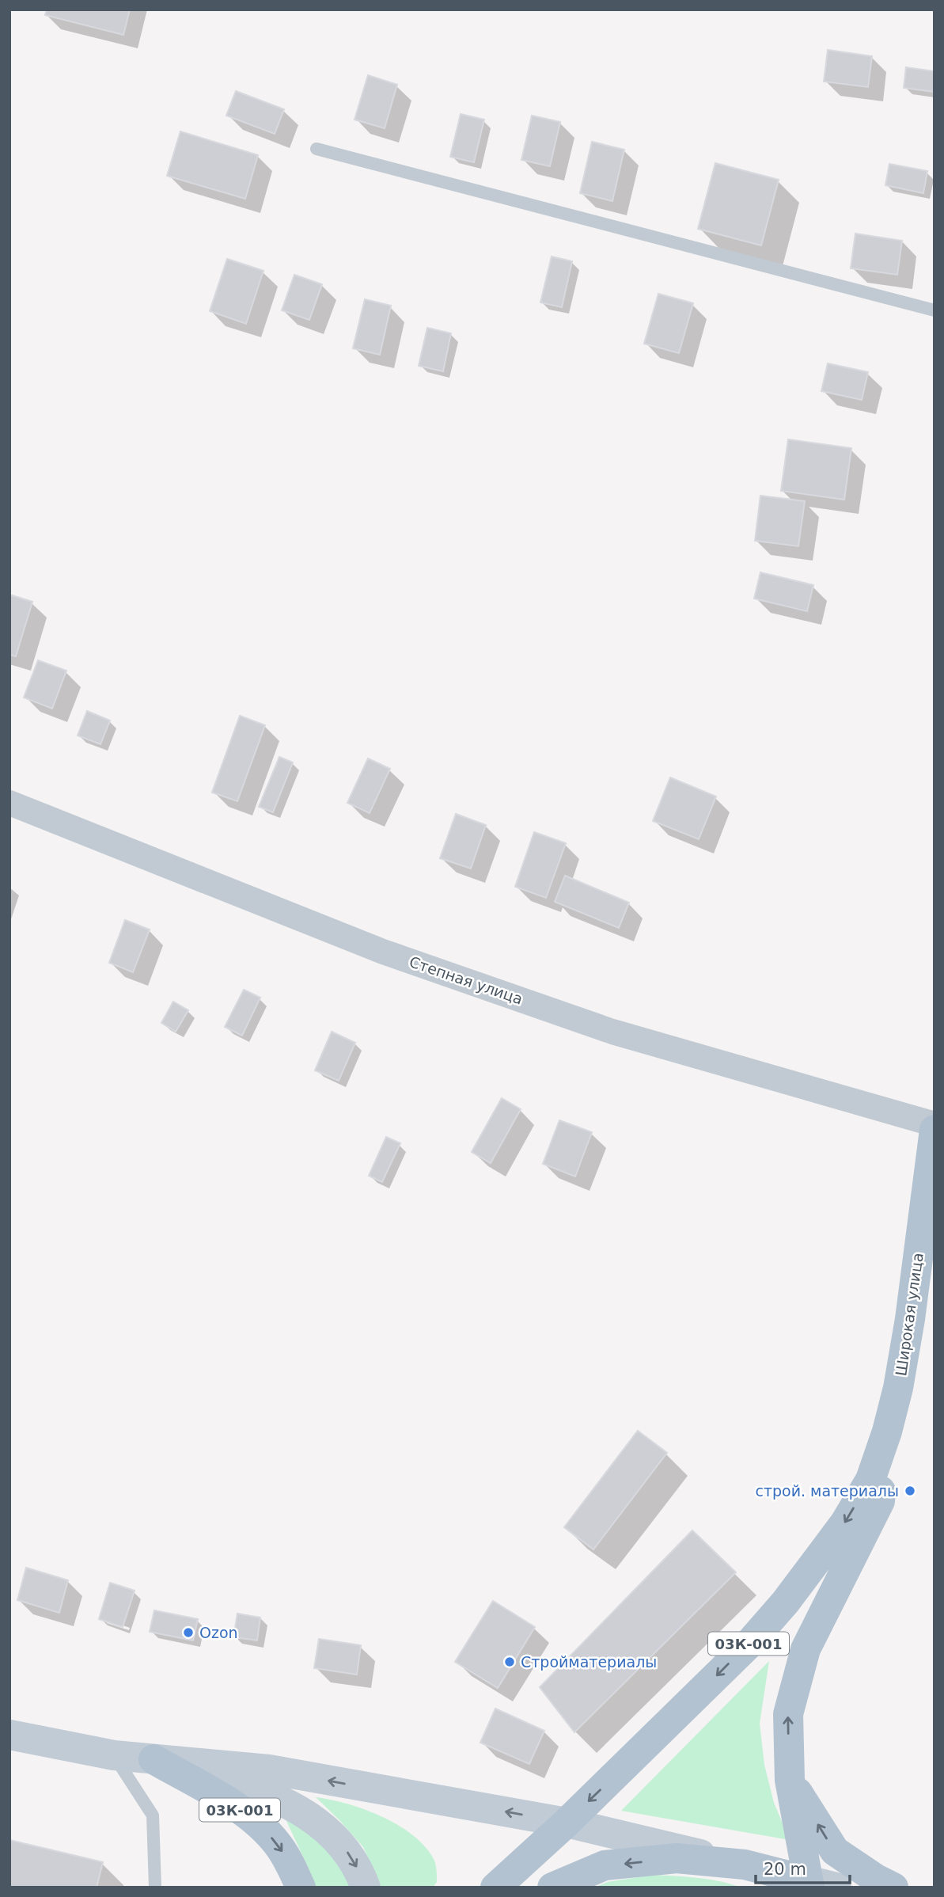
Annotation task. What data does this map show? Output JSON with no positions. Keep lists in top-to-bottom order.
{
  "streets": {
    "main road": ["Широкая улица", "03К-001"],
    "street": ["Степная улица"]
  },
  "crossings": [
    ["Широкая улица", "03К-001"]
  ],
  "places": ["строй. материалы", "Ozon", "Стройматериалы"],
  "scale_bar": "20 m"
}
